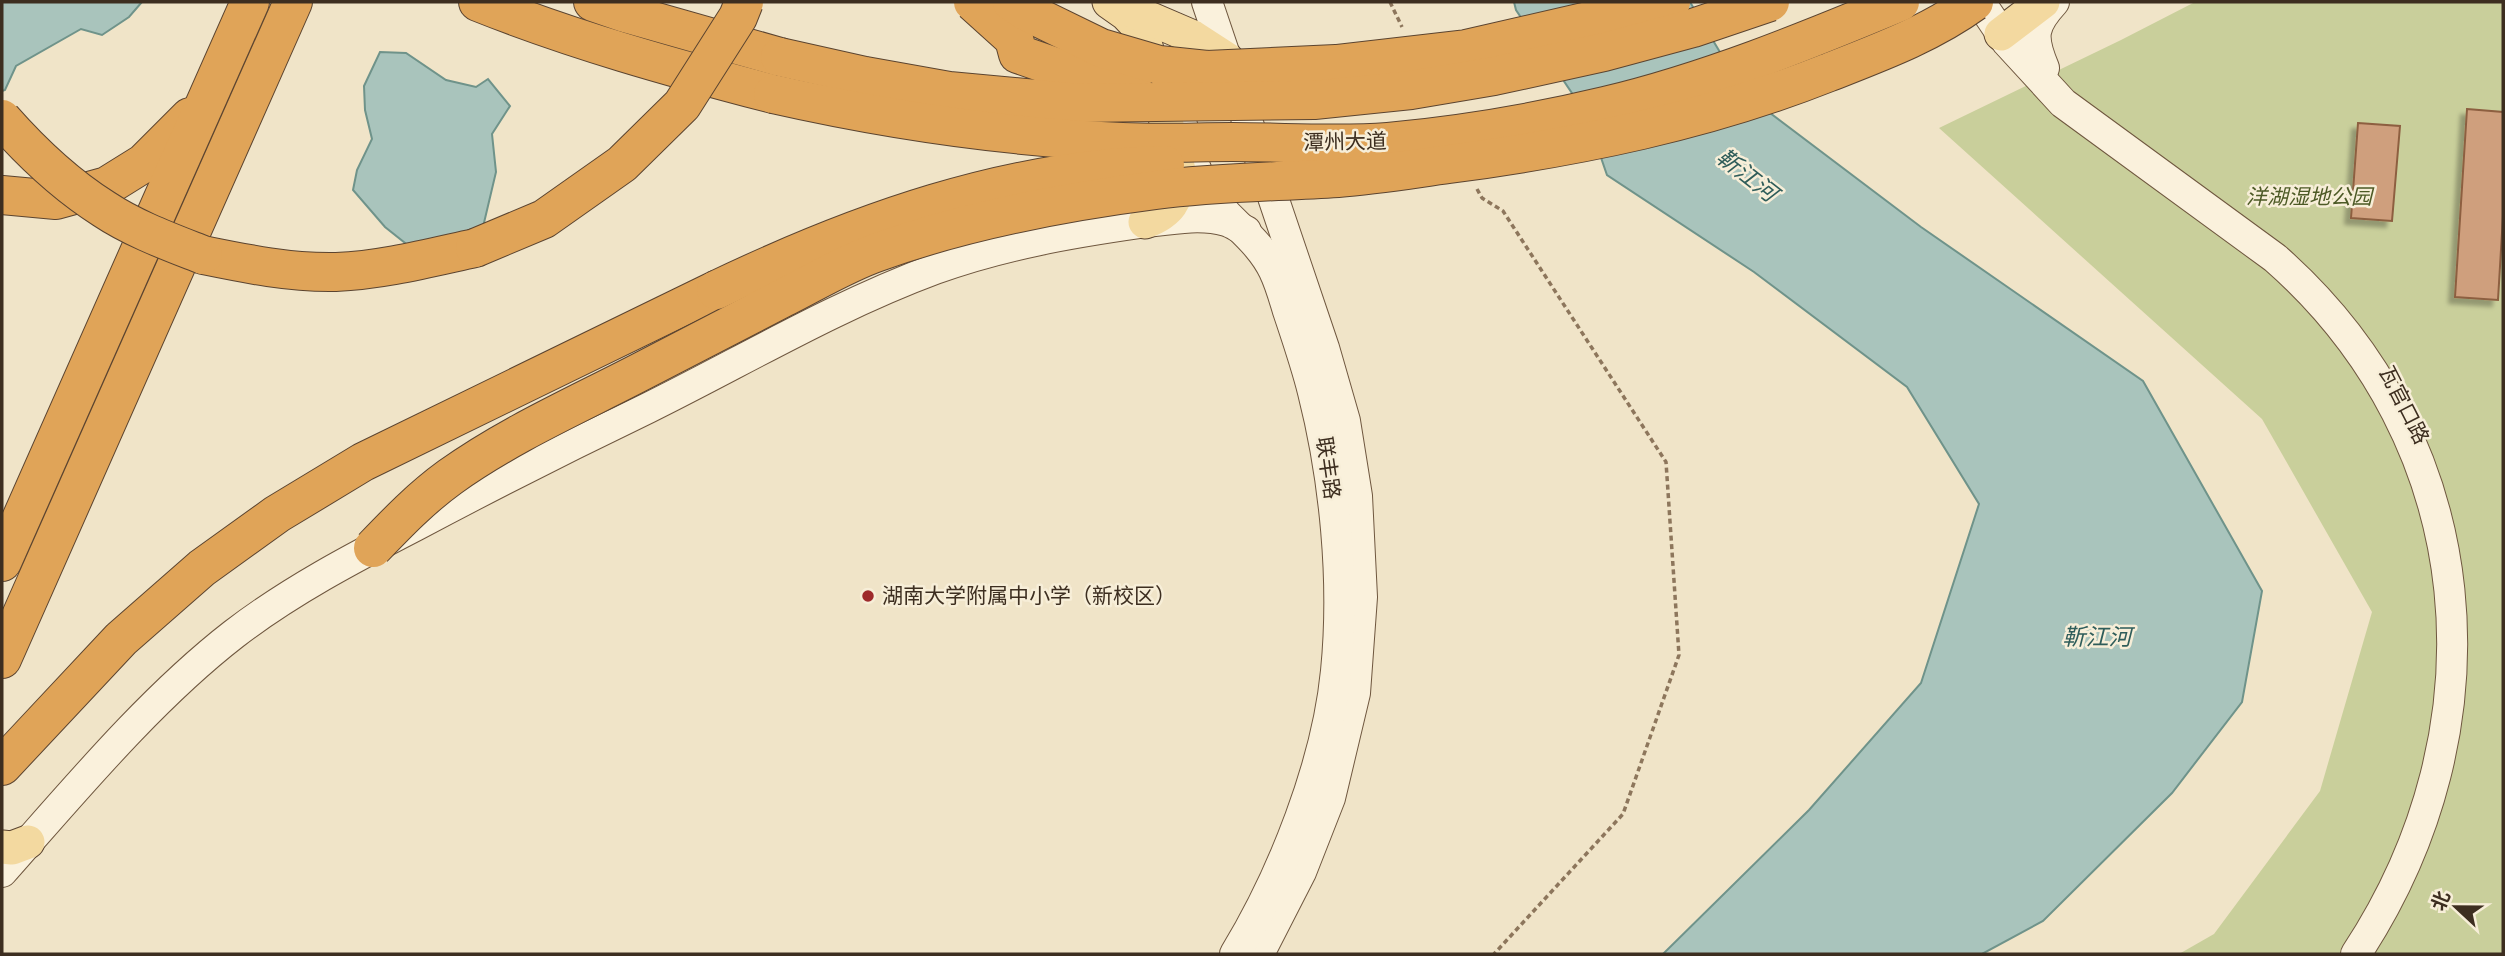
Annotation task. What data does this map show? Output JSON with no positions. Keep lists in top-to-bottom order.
{
  "streets": {
    "highway": ["潭州大道"],
    "main road": ["瓦官口路", "联丰路"]
  },
  "water": ["靳江河"],
  "parks": ["洋湖湿地公园"],
  "places": ["湖南大学附属中小学（新校区）"],
  "north": "left"
}
